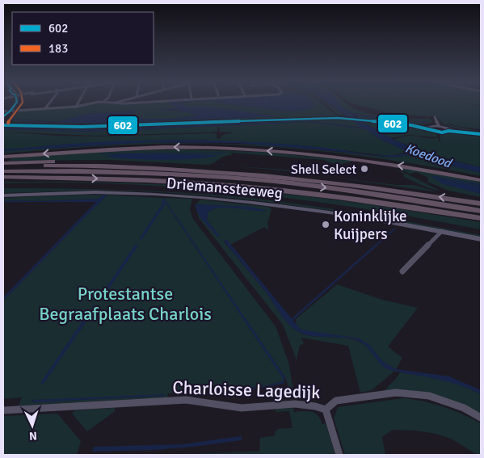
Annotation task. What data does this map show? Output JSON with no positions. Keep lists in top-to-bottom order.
{
  "streets": {
    "main road": ["Driemanssteeweg"],
    "street": ["Charloisse Lagedijk"]
  },
  "water": ["Koedood"],
  "parks": ["Protestantse Begraafplaats Charlois"],
  "places": ["Shell Select", "Koninklijke Kuijpers"],
  "lines": ["transit line 602", "transit line 183"],
  "legend": ["602", "183"],
  "north": "bottom"
}
